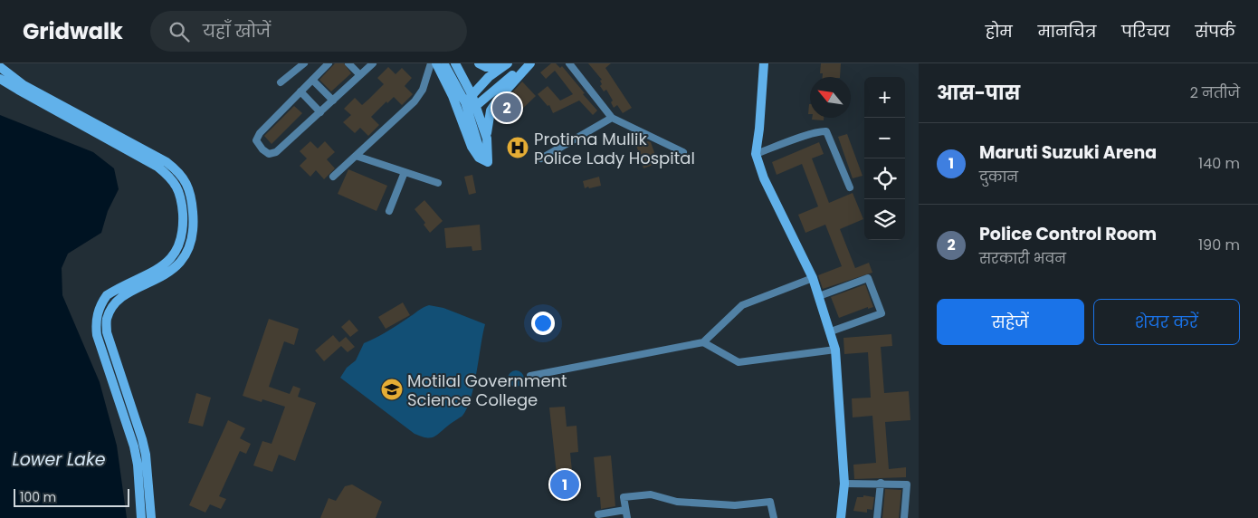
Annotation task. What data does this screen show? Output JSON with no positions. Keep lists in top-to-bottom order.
{
  "water": ["Lower Lake"],
  "places": {
    "hospital": ["Protima Mullik Police Lady Hospital"],
    "school or university": ["Motilal Government Science College"]
  },
  "scale_bar": "100 m",
  "north": "top left",
  "page": {
    "header": "Gridwalk",
    "search": "यहाँ खोजें",
    "nav": [
      "होम",
      "मानचित्र",
      "परिचय",
      "संपर्क"
    ],
    "heading": ["आस-पास", "2 नतीजे"],
    "map_buttons": ["+", "−"],
    "pins": ["2", "1"],
    "list": [
      {
        "mark": "1",
        "name": "Maruti Suzuki Arena",
        "note": "दुकान",
        "value": "140 m"
      },
      {
        "mark": "2",
        "name": "Police Control Room",
        "note": "सरकारी भवन",
        "value": "190 m"
      }
    ],
    "buttons": ["सहेजें", "शेयर करें"],
    "scale": "100 m"
  }
}
